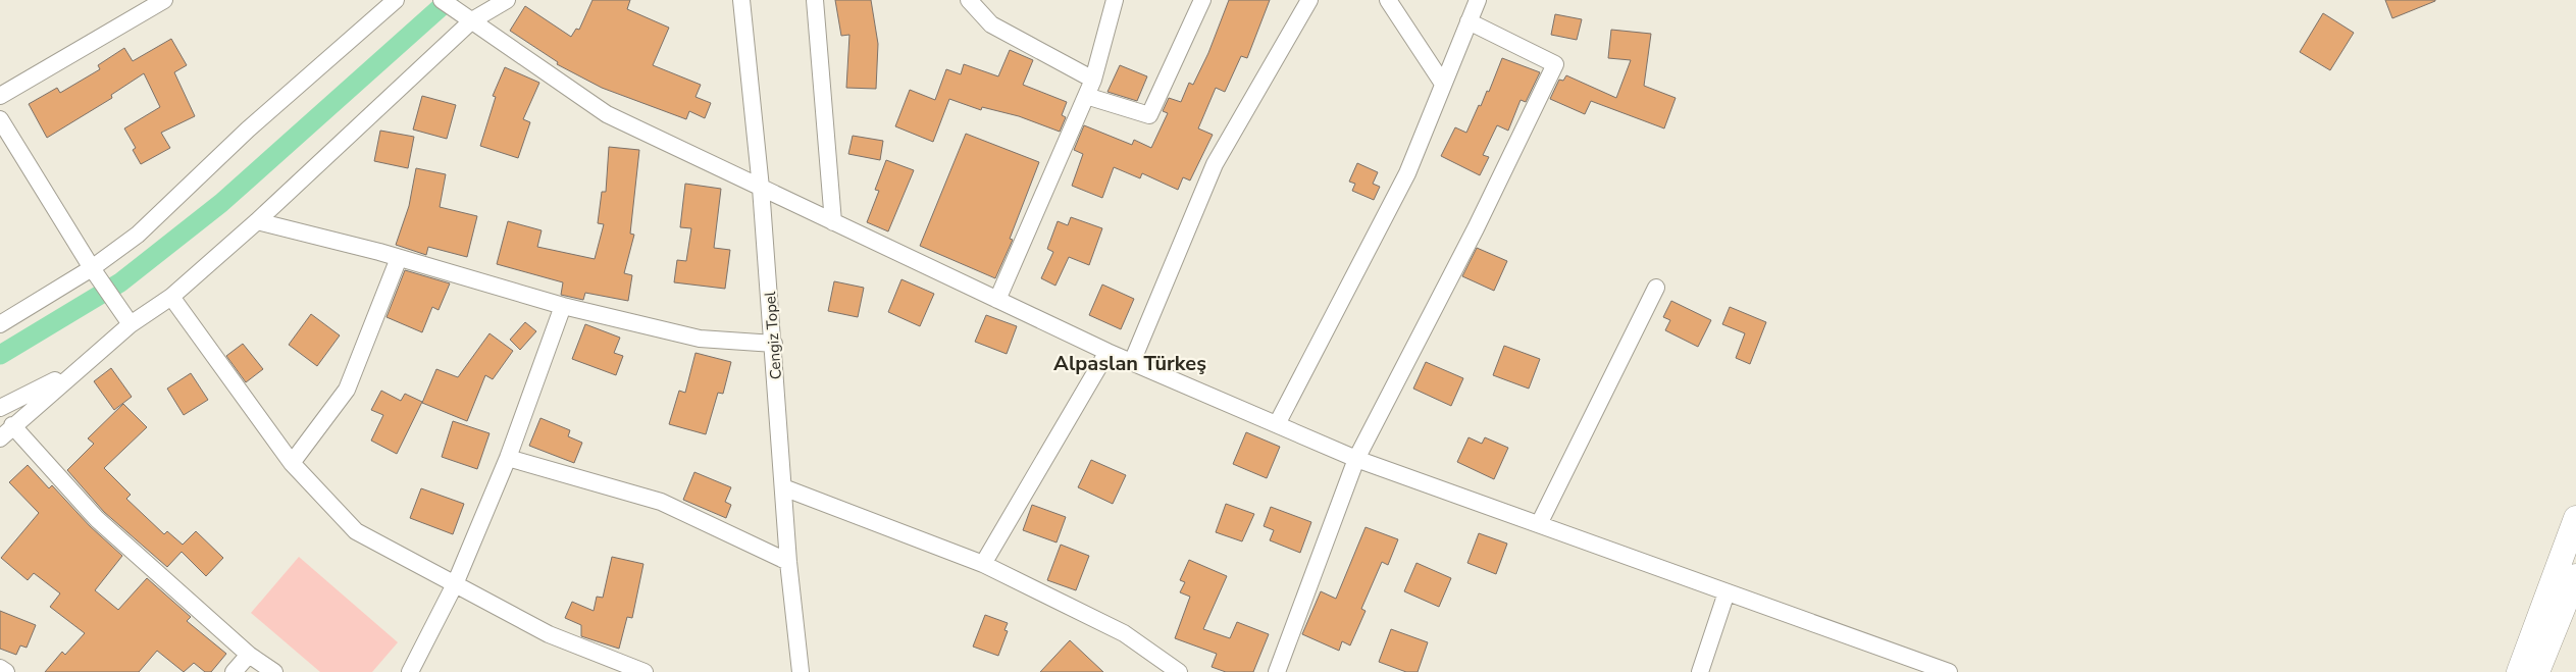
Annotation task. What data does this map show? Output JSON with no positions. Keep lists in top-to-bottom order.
{
  "streets": {
    "street": ["Cengiz Topel"]
  },
  "districts": ["Alpaslan Türkeş"]
}
